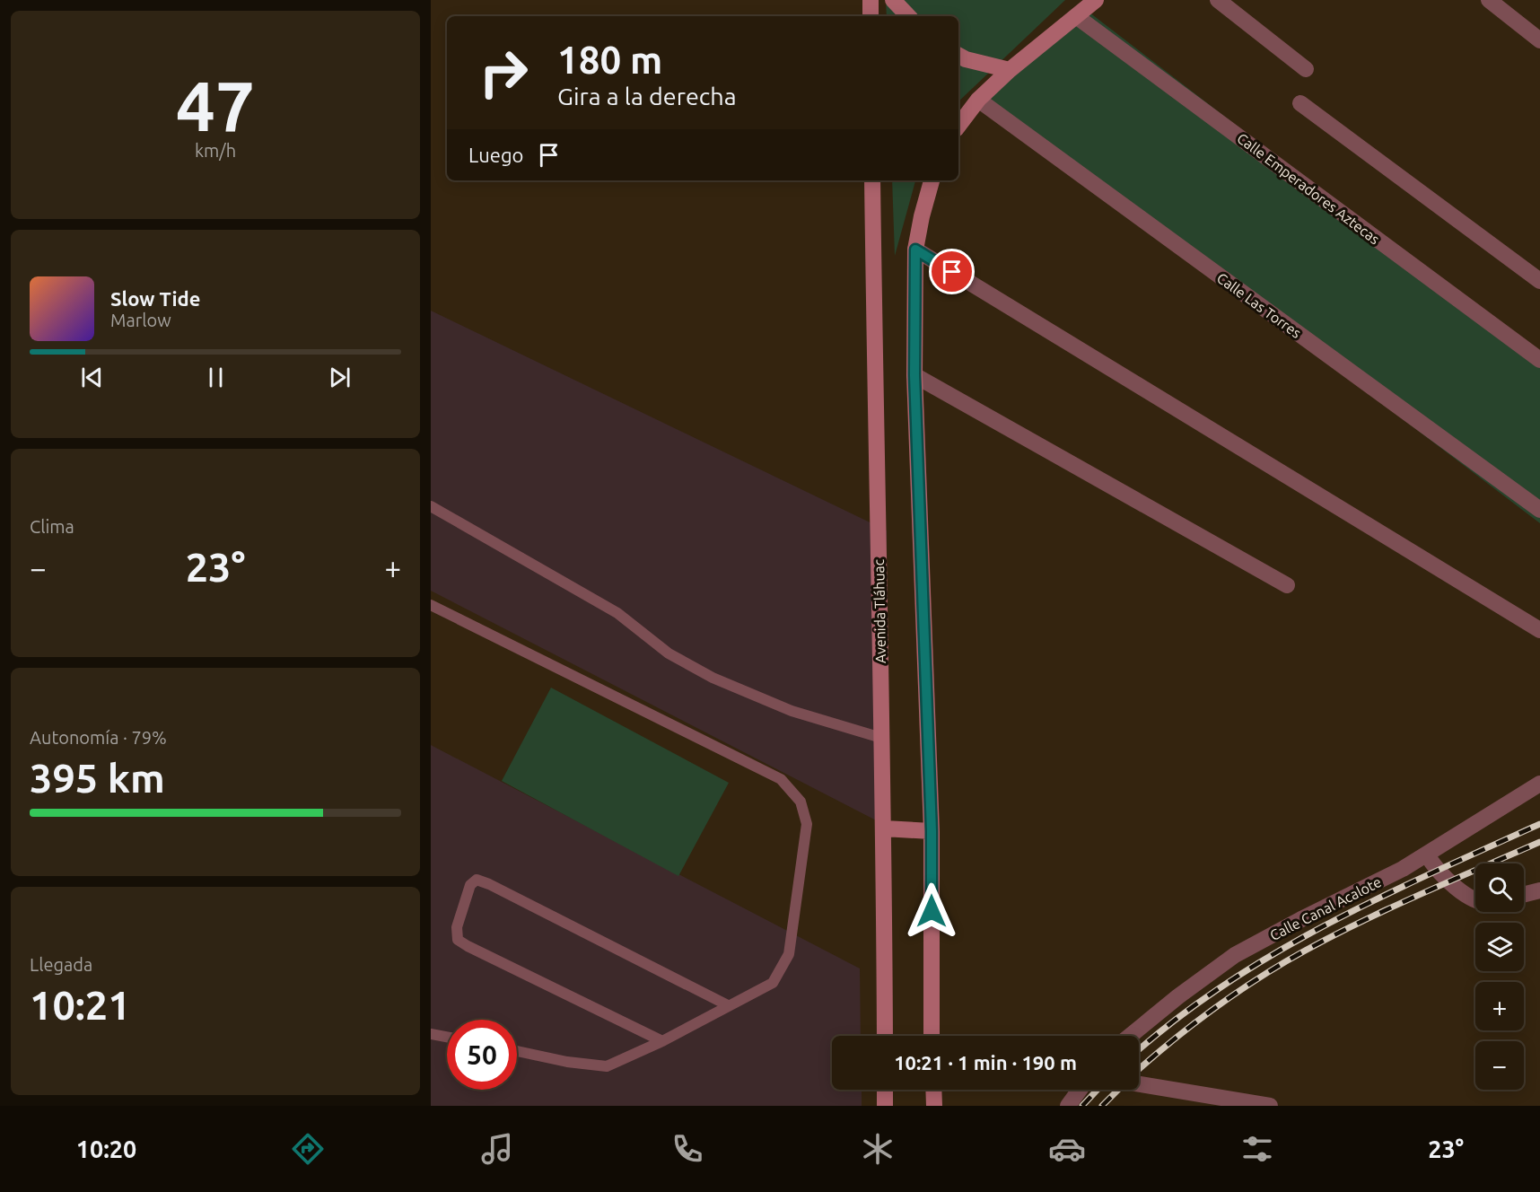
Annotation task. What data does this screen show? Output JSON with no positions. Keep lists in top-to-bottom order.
{
  "streets": {
    "main road": ["Avenida Tláhuac"],
    "street": ["Calle Emperadores Aztecas", "Calle Las Torres", "Calle Canal Acalote"]
  },
  "page": {
    "tile": [
      ["47", "km/h"],
      "Clima",
      ["Autonomía · 79%", "395 km"],
      ["Llegada", "10:21"]
    ],
    "turn": ["180 m", "Gira a la derecha"],
    "then": "Luego",
    "song": ["Slow Tide", "Marlow"],
    "heat": ["−", "23°", "+"],
    "map_buttons": ["+", "−"],
    "limit": "50",
    "trip": "10:21 · 1 min · 190 m",
    "tabs": ["10:20", "23°"]
  }
}
